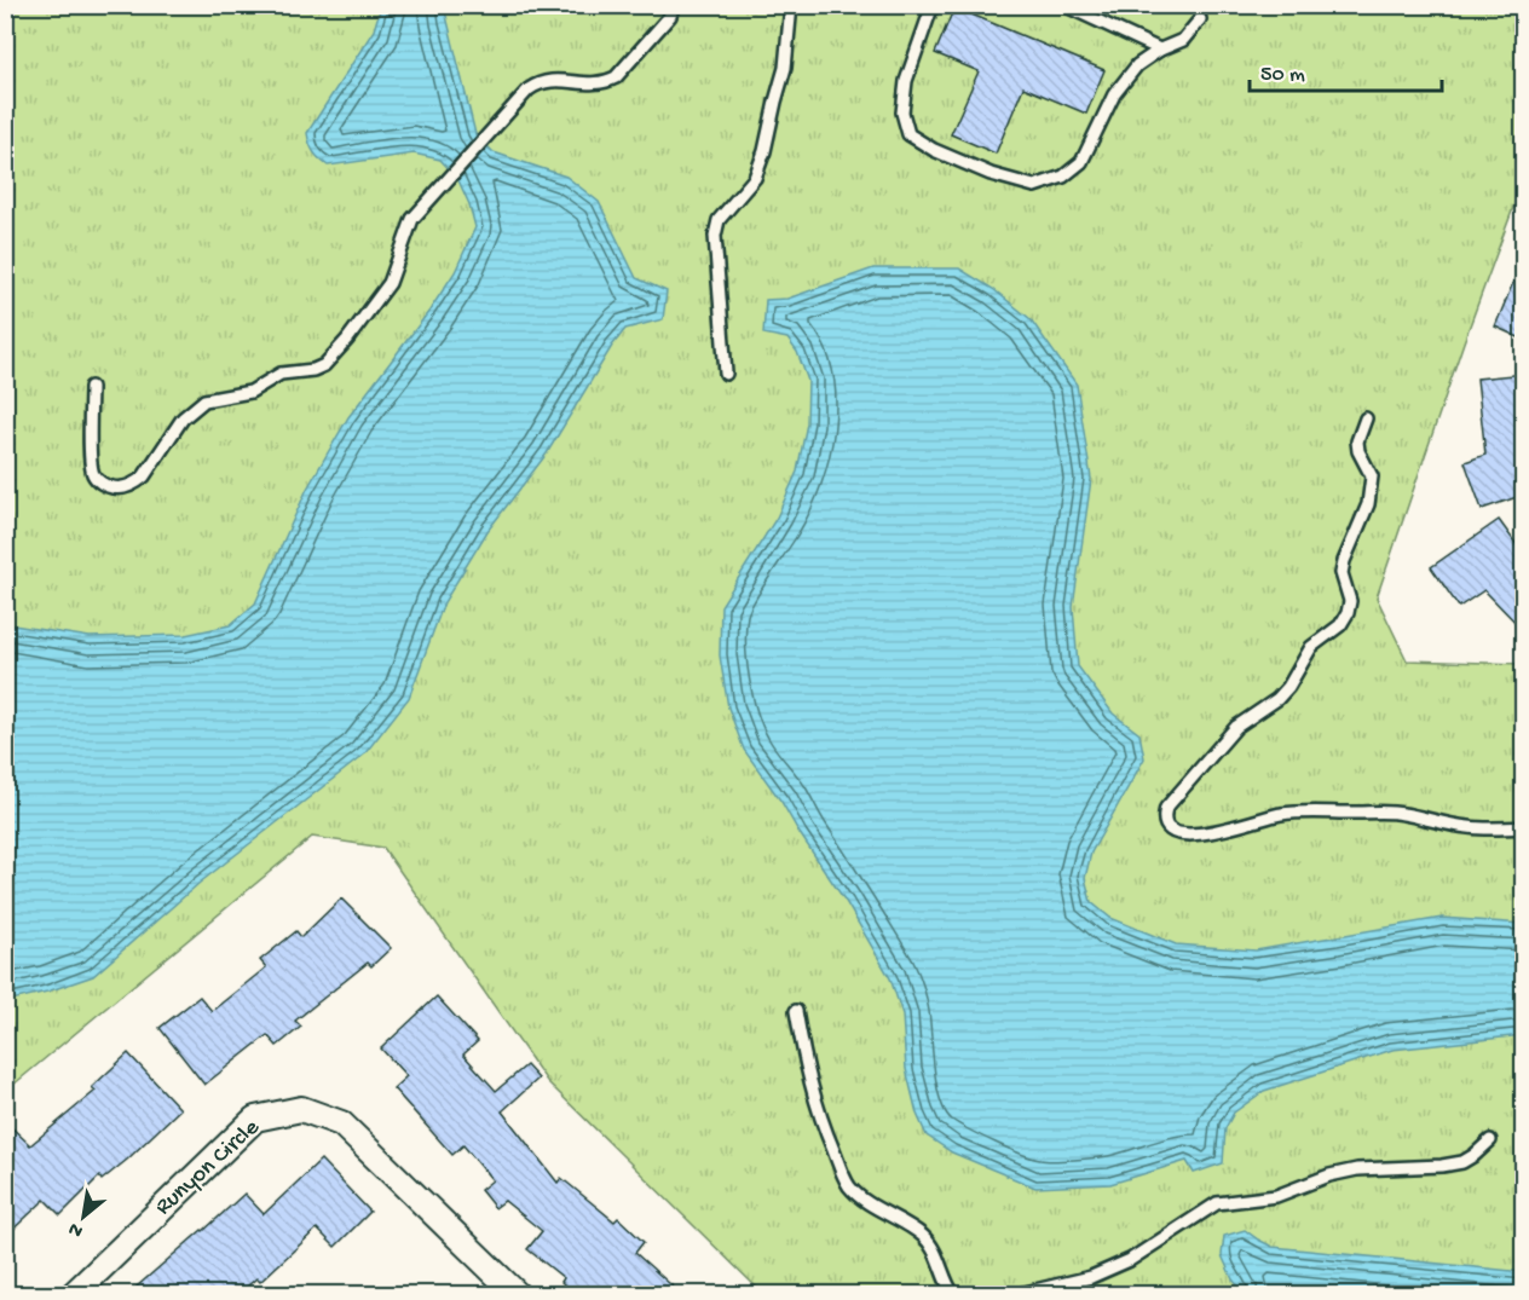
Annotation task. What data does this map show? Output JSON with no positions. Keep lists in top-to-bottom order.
{
  "streets": {
    "street": ["Runyon Circle"]
  },
  "scale_bar": "50 m",
  "north": "bottom left"
}
